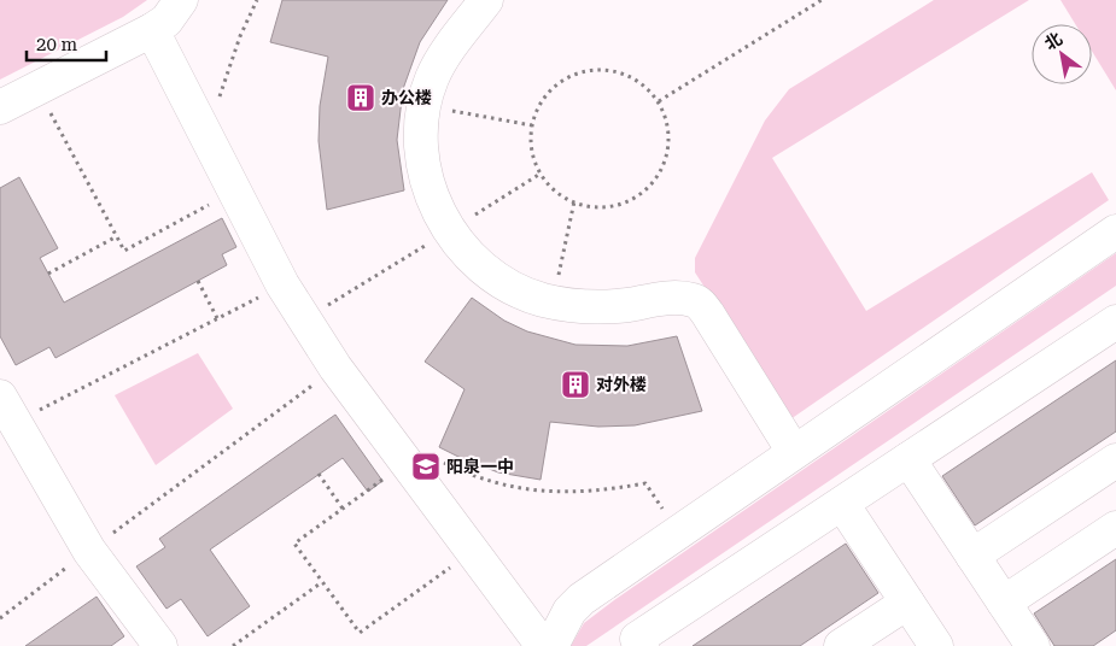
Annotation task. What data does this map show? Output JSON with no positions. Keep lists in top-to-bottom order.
{
  "places": {
    "building": ["办公楼", "对外楼"],
    "school or university": ["阳泉一中"]
  },
  "scale_bar": "20 m",
  "north": "top left"
}
